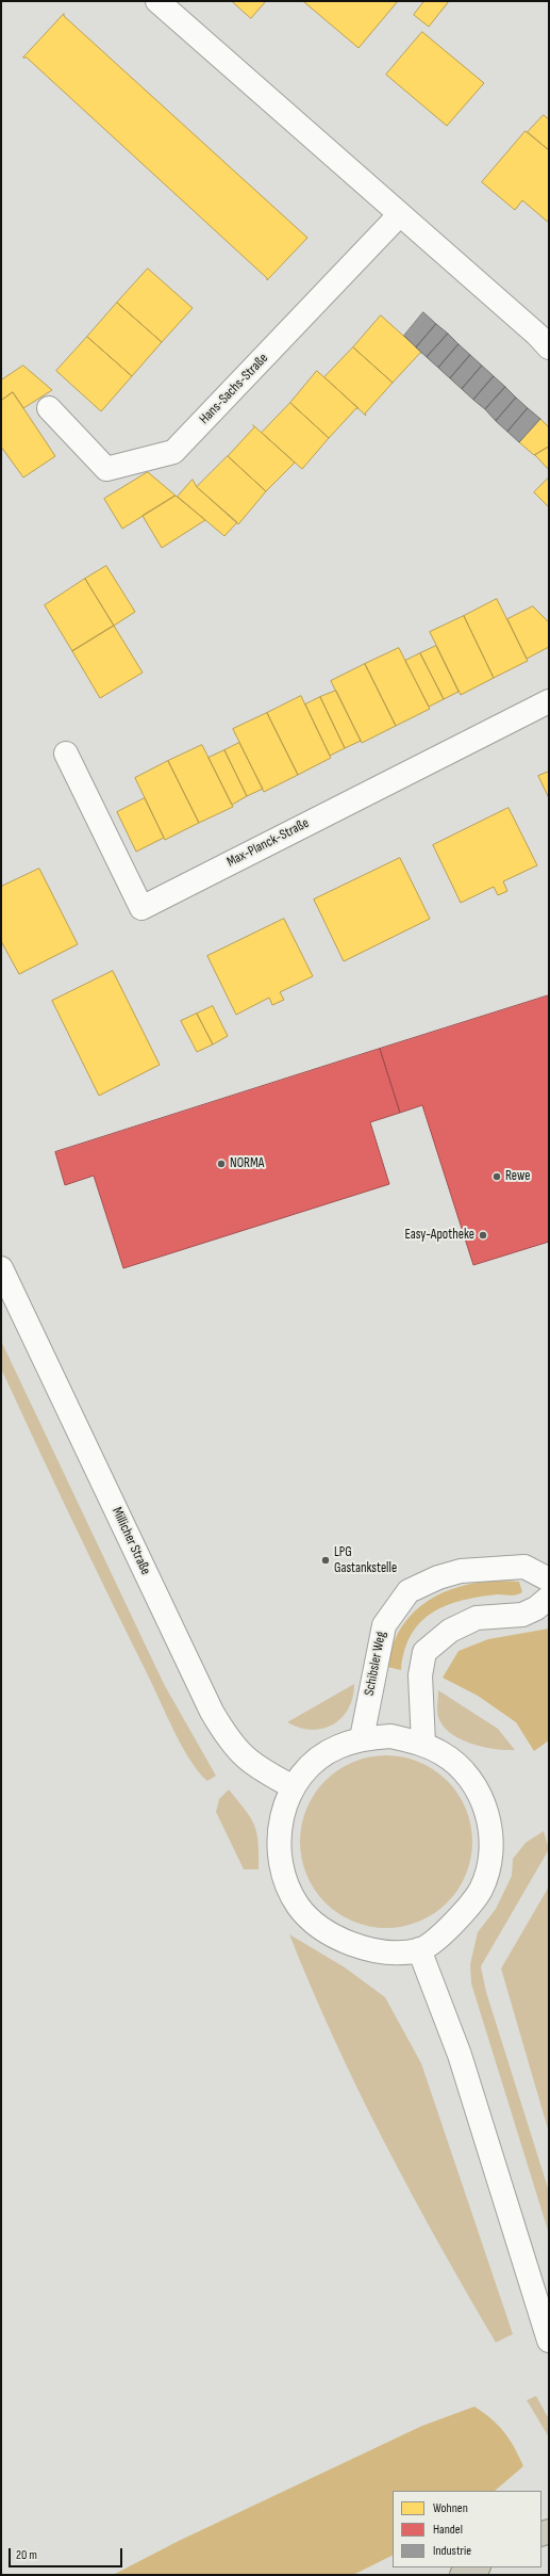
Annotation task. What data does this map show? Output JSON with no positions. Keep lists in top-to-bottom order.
{
  "streets": {
    "street": [
      "Hans-Sachs-Straße",
      "Max-Planck-Straße",
      "Millicher Straße",
      "Schibsler Weg"
    ]
  },
  "places": [
    "NORMA",
    "Rewe",
    "Easy-Apotheke",
    "LPG Gastankstelle"
  ],
  "legend": ["Wohnen", "Handel", "Industrie"],
  "scale_bar": "20 m"
}
